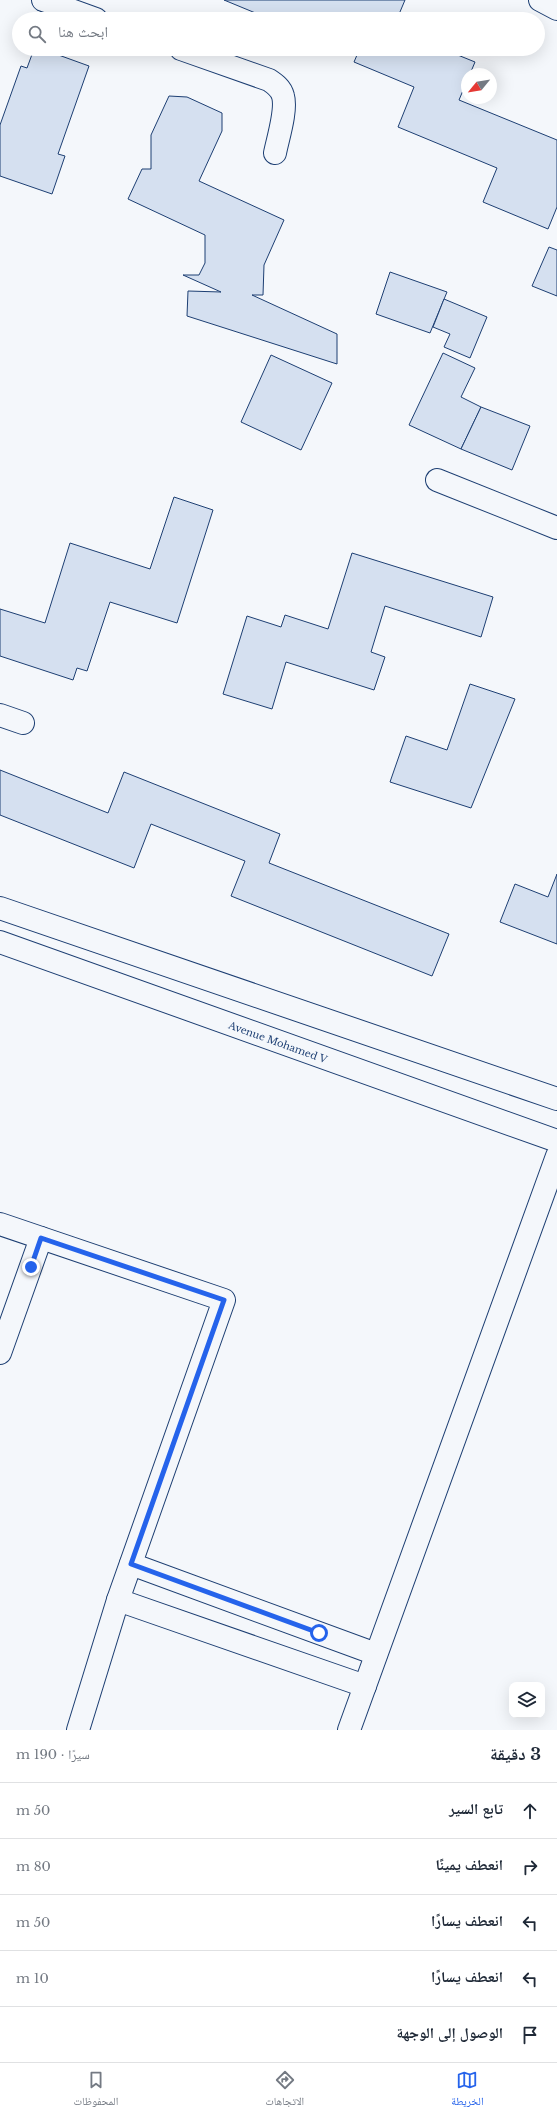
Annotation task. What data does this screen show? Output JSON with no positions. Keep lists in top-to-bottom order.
{
  "streets": {
    "street": ["Avenue Mohamed V"]
  },
  "north": "bottom left",
  "page": {
    "search": "ابحث هنا",
    "heading": ["3 دقيقة", "سيرًا · 190 m"],
    "list": [
      ["تابع السير", "50 m"],
      ["انعطف يمينًا", "80 m"],
      ["انعطف يسارًا", "50 m"],
      ["انعطف يسارًا", "10 m"],
      "الوصول إلى الوجهة"
    ],
    "nav": ["الخريطة", "الاتجاهات", "المحفوظات"]
  }
}
